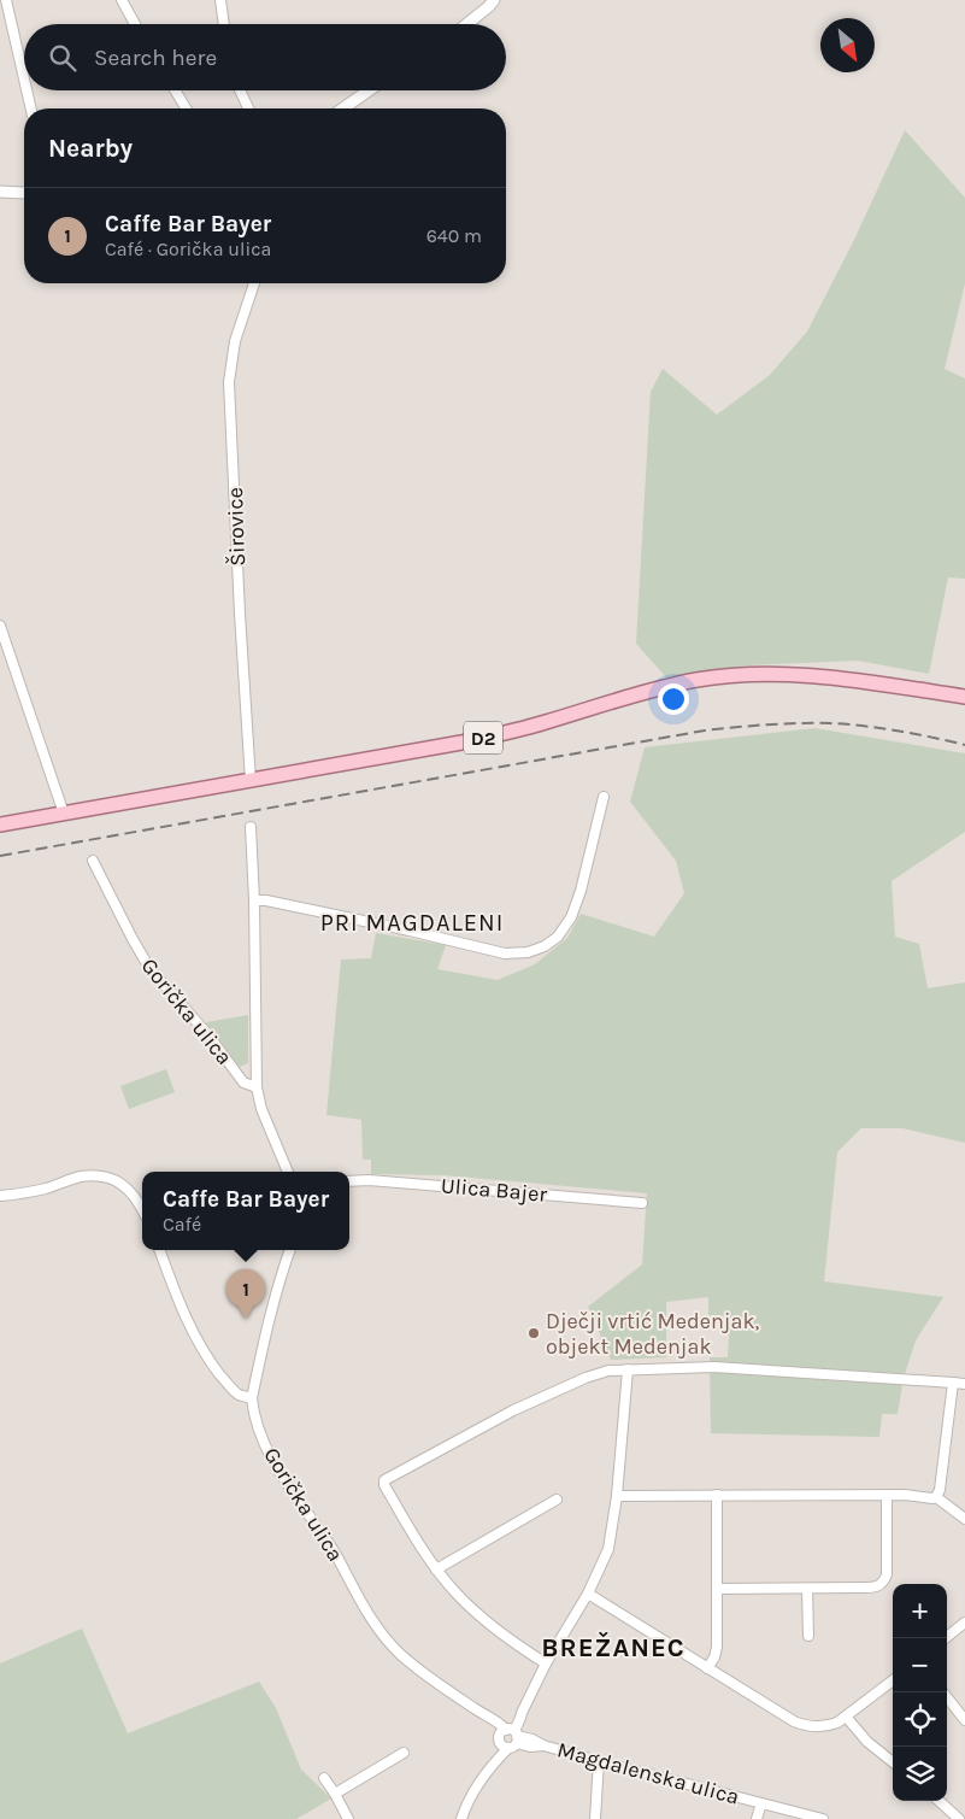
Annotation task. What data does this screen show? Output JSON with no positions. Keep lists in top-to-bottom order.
{
  "streets": {
    "main road": ["D2"],
    "street": [
      "Širovice",
      "Gorička ulica",
      "Ulica Bajer",
      "Magdalenska ulica"
    ]
  },
  "crossings": [
    ["Širovice", "D2"],
    ["Gorička ulica", "Magdalenska ulica"]
  ],
  "districts": ["PRI MAGDALENI", "BREŽANEC"],
  "places": ["Dječji vrtić Medenjak, objekt Medenjak"],
  "north": "bottom right",
  "page": {
    "search": "Search here",
    "heading": "Nearby",
    "list": [
      {
        "mark": "1",
        "name": "Caffe Bar Bayer",
        "note": "Café · Gorička ulica",
        "value": "640 m"
      }
    ],
    "popup": ["Caffe Bar Bayer", "Café"],
    "pins": "1",
    "map_buttons": ["+", "−"]
  }
}
